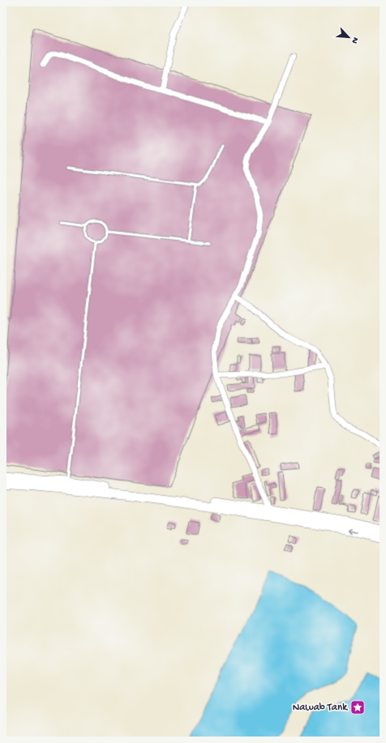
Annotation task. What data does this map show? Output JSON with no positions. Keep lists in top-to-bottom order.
{
  "places": {
    "place": ["Nawab Tank"]
  },
  "north": "bottom right"
}
